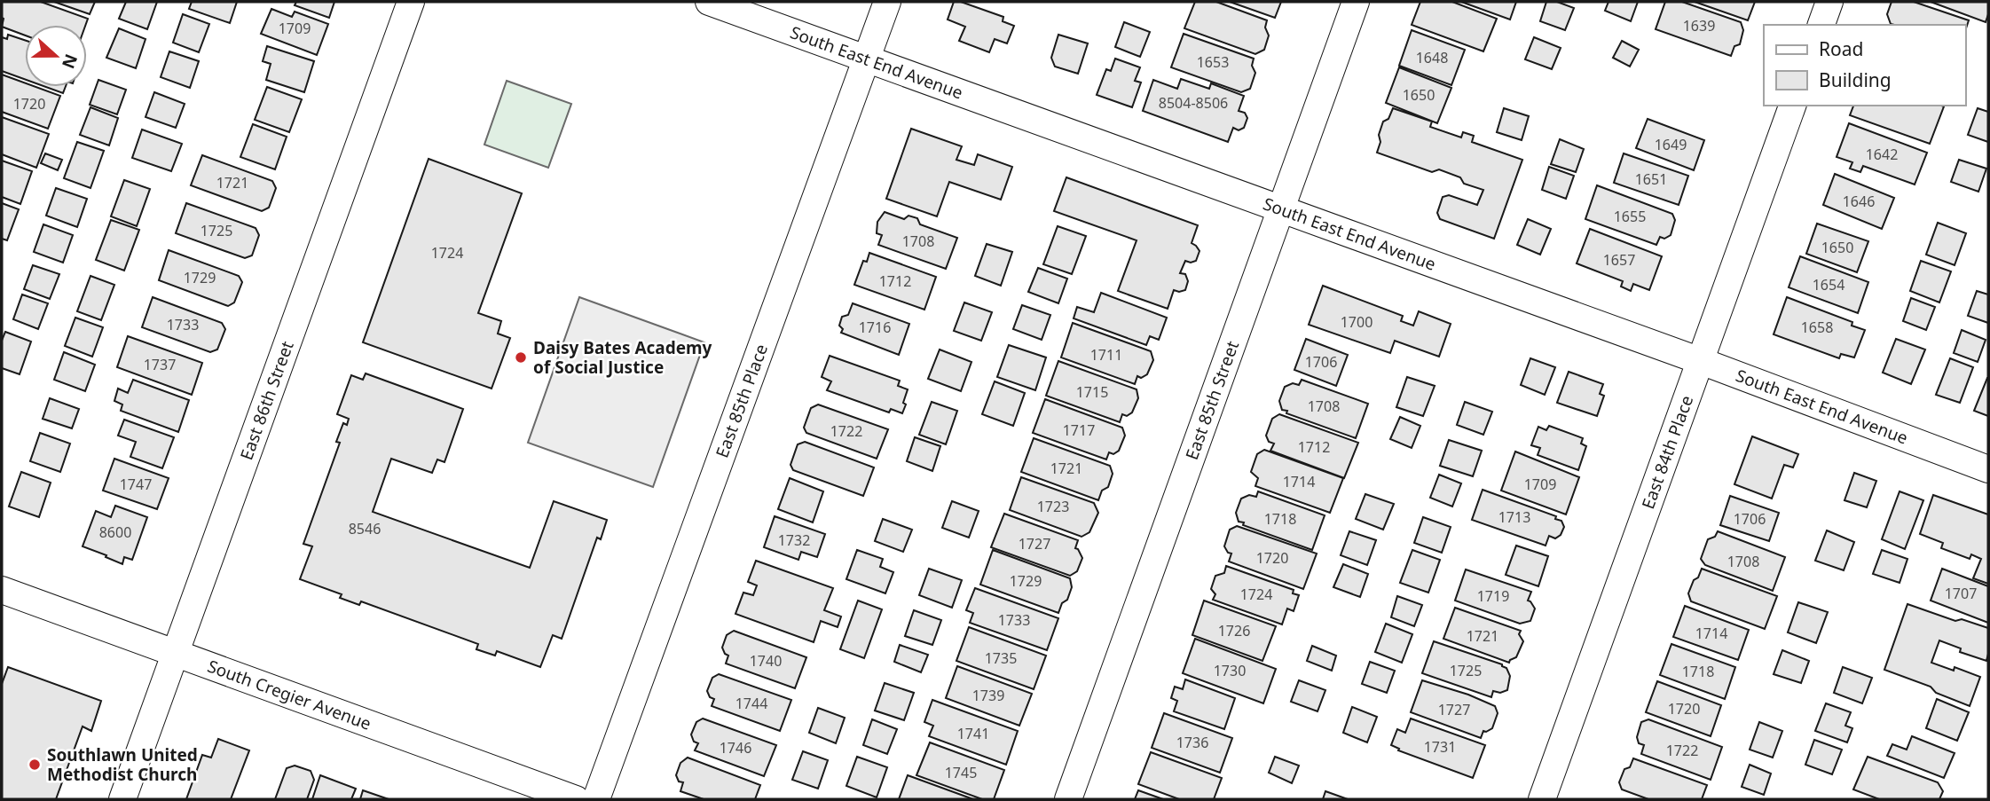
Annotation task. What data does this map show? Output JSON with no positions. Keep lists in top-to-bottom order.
{
  "streets": {
    "street": [
      "South East End Avenue",
      "East 86th Street",
      "East 85th Place",
      "East 85th Street",
      "East 84th Place",
      "South Cregier Avenue"
    ]
  },
  "crossings": [
    ["South East End Avenue", "East 85th Place"],
    ["South East End Avenue", "East 85th Street"],
    ["South East End Avenue", "East 84th Place"],
    ["East 86th Street", "South Cregier Avenue"]
  ],
  "places": ["Daisy Bates Academy of Social Justice", "Southlawn United Methodist Church"],
  "house_numbers": [
    "1639",
    "1709",
    "1648",
    "1653",
    "1650",
    "8504-8506",
    "1720",
    "1649",
    "1642",
    "1651",
    "1721",
    "1646",
    "1655",
    "1725",
    "1708",
    "1650",
    "1724",
    "1657",
    "1729",
    "1712",
    "1654",
    "1700",
    "1733",
    "1716",
    "1658",
    "1711",
    "1706",
    "1737",
    "1715",
    "1708",
    "1717",
    "1722",
    "1712",
    "1721",
    "1714",
    "1747",
    "1709",
    "1723",
    "1713",
    "1718",
    "1706",
    "8546",
    "8600",
    "1732",
    "1727",
    "1720",
    "1708",
    "1729",
    "1707",
    "1724",
    "1719",
    "1733",
    "1726",
    "1714",
    "1721",
    "1735",
    "1740",
    "1730",
    "1725",
    "1718",
    "1739",
    "1744",
    "1720",
    "1727",
    "1741",
    "1736",
    "1731",
    "1746",
    "1722",
    "1745"
  ],
  "legend": ["Road", "Building"],
  "north": "right"
}
